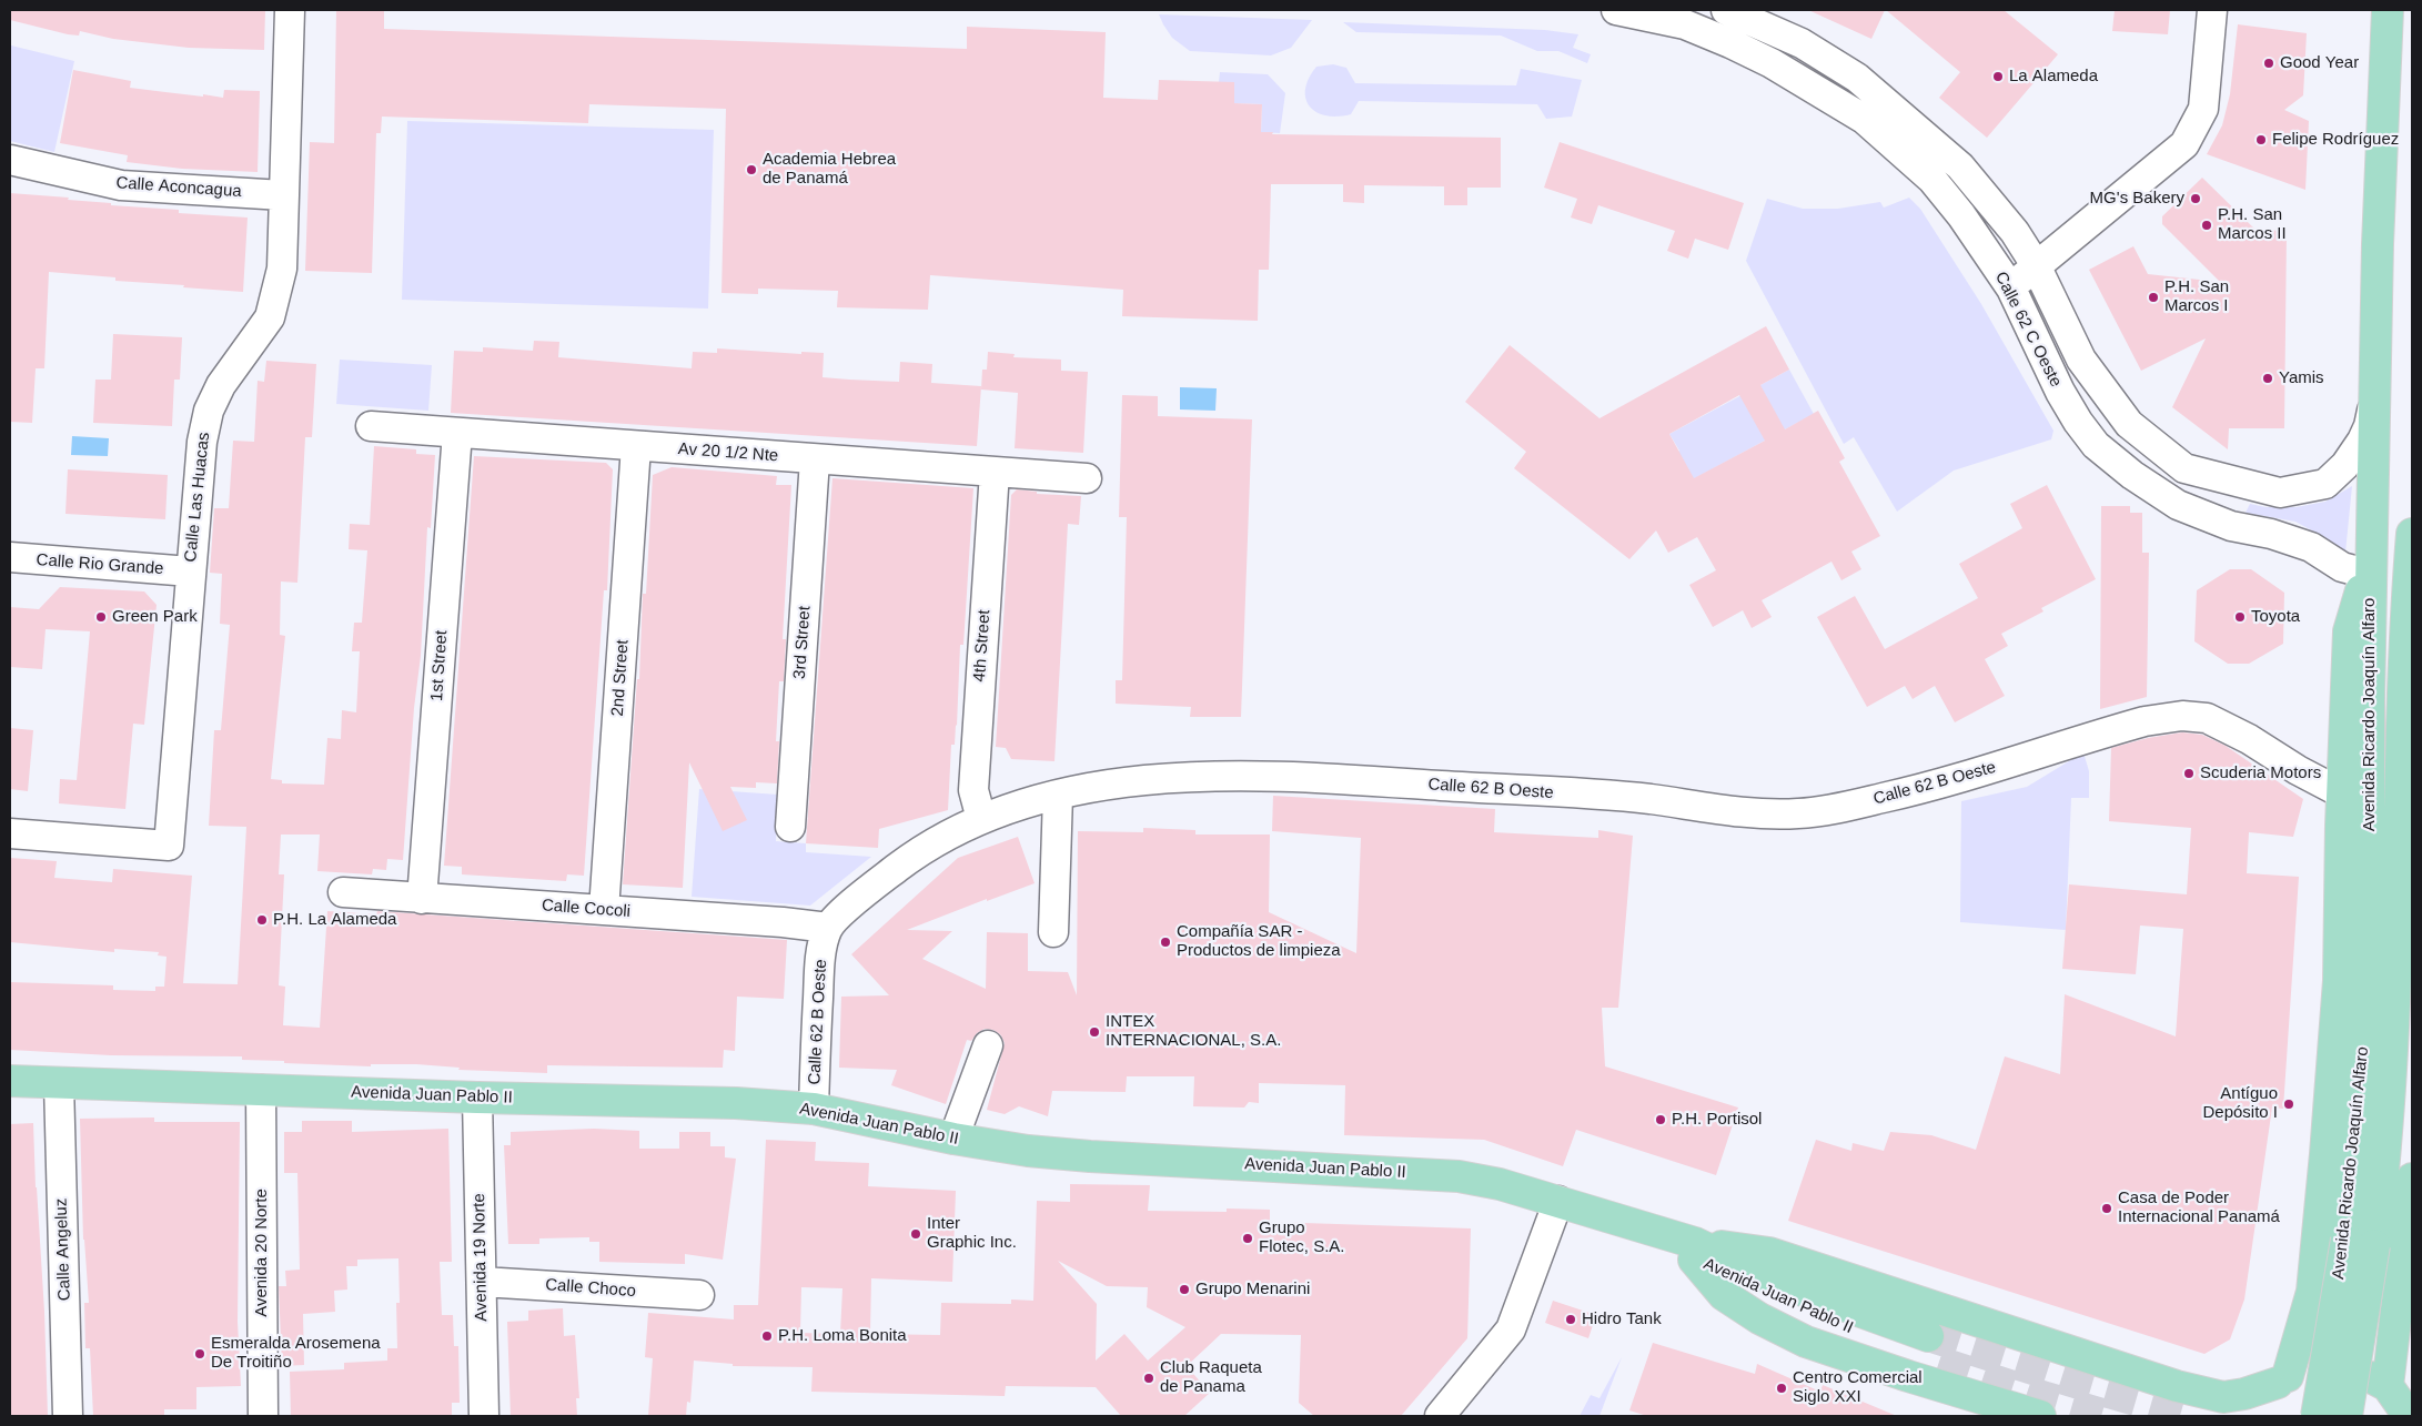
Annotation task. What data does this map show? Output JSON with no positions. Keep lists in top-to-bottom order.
{
  "streets": {
    "main road": ["Avenida Ricardo Joaquín Alfaro", "Avenida Juan Pablo II"],
    "street": [
      "Calle Aconcagua",
      "Calle 62 C Oeste",
      "Av 20 1/2 Nte",
      "Calle Las Huacas",
      "Calle Rio Grande",
      "3rd Street",
      "4th Street",
      "1st Street",
      "2nd Street",
      "Calle 62 B Oeste",
      "Calle Cocoli",
      "Calle Angeluz",
      "Avenida 20 Norte",
      "Avenida 19 Norte",
      "Calle Choco"
    ]
  },
  "crossings": [
    ["Calle Aconcagua", "Calle Las Huacas"],
    ["Calle 62 C Oeste", "Avenida Ricardo Joaquín Alfaro"],
    ["Av 20 1/2 Nte", "3rd Street"],
    ["Av 20 1/2 Nte", "4th Street"],
    ["Av 20 1/2 Nte", "1st Street"],
    ["Av 20 1/2 Nte", "2nd Street"],
    ["Calle Las Huacas", "Calle Rio Grande"],
    ["4th Street", "Calle 62 B Oeste"],
    ["1st Street", "Calle Cocoli"],
    ["2nd Street", "Calle Cocoli"],
    ["Calle 62 B Oeste", "Calle Cocoli"],
    ["Calle 62 B Oeste", "Avenida Juan Pablo II"],
    ["Avenida Juan Pablo II", "Calle Angeluz"],
    ["Avenida Juan Pablo II", "Avenida 20 Norte"],
    ["Avenida Juan Pablo II", "Avenida 19 Norte"],
    ["Avenida 19 Norte", "Calle Choco"]
  ],
  "places": [
    "Good Year",
    "La Alameda",
    "Felipe Rodríguez",
    "Academia Hebrea de Panamá",
    "MG's Bakery",
    "P.H. San Marcos II",
    "P.H. San Marcos I",
    "Yamis",
    "Green Park",
    "Toyota",
    "Scuderia Motors",
    "P.H. La Alameda",
    "Compañía SAR - Productos de limpieza",
    "INTEX INTERNACIONAL, S.A.",
    "Antíguo Depósito I",
    "P.H. Portisol",
    "Casa de Poder Internacional Panamá",
    "Inter Graphic Inc.",
    "Grupo Flotec, S.A.",
    "Grupo Menarini",
    "Hidro Tank",
    "P.H. Loma Bonita",
    "Esmeralda Arosemena De Troitiño",
    "Club Raqueta de Panama",
    "Centro Comercial Siglo XXI"
  ]
}
